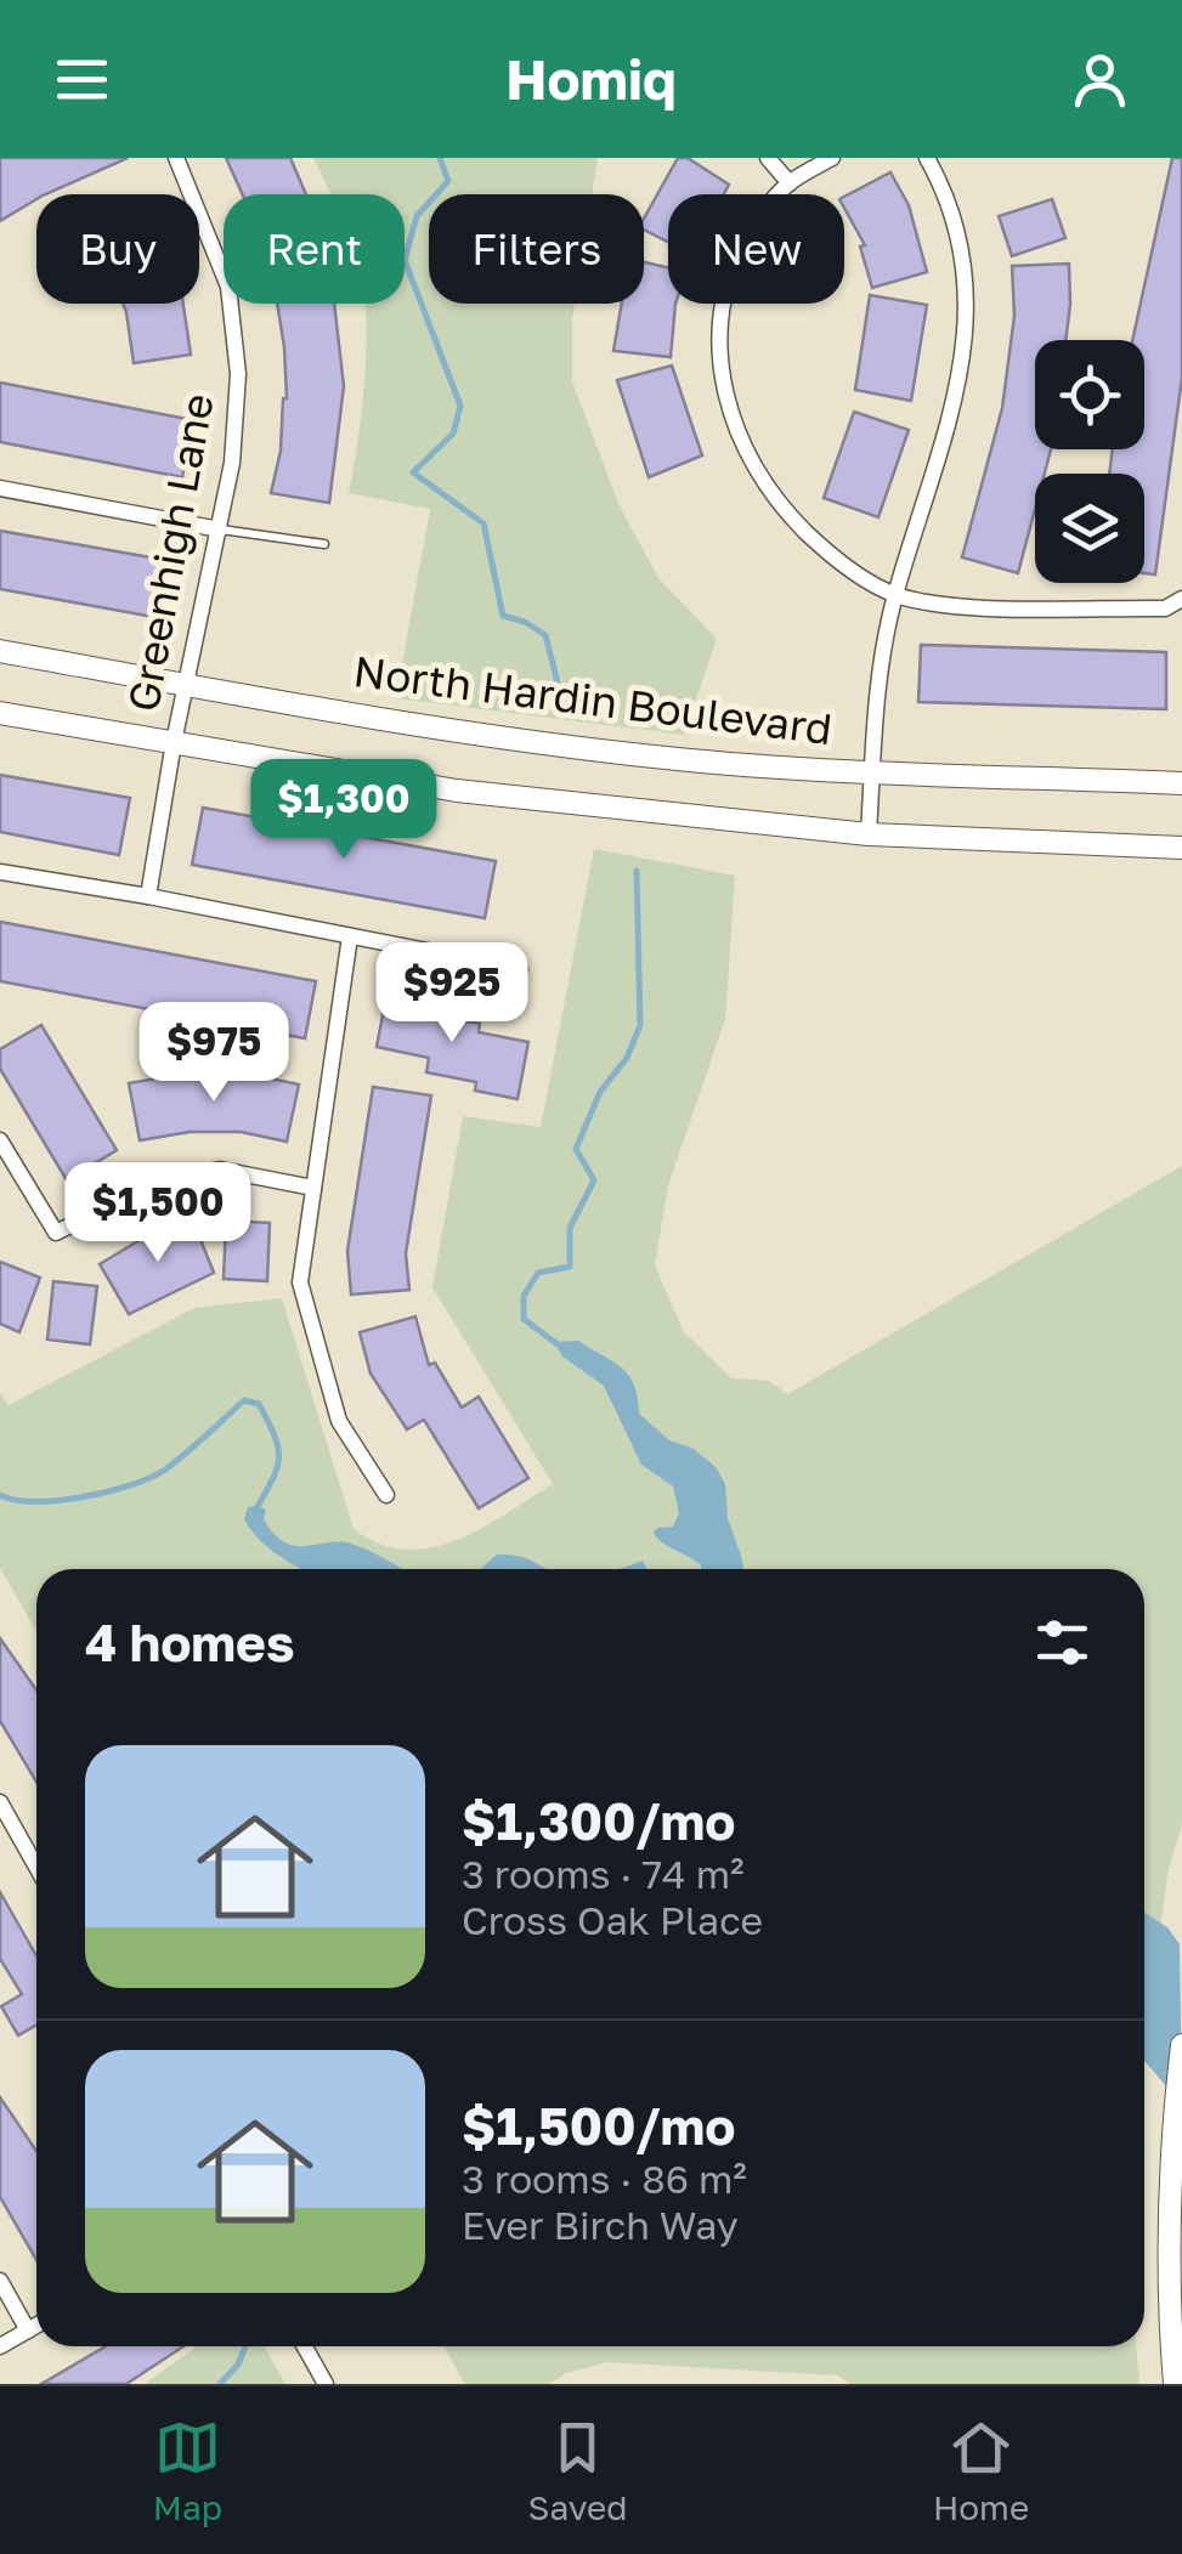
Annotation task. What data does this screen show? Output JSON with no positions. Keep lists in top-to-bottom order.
{
  "streets": {
    "street": ["Greenhigh Lane", "North Hardin Boulevard"]
  },
  "crossings": [
    ["Greenhigh Lane", "North Hardin Boulevard"]
  ],
  "page": {
    "header": "Homiq",
    "chip": [
      "Buy",
      "Rent",
      "Filters",
      "New"
    ],
    "price": [
      "$1,300",
      "$925",
      "$975",
      "$1,500"
    ],
    "heading": "4 homes",
    "list": [
      {
        "name": "$1,300/mo",
        "note": "3 rooms · 74 m² · Cross Oak Place"
      },
      {
        "name": "$1,500/mo",
        "note": "3 rooms · 86 m² · Ever Birch Way"
      }
    ],
    "tabs": ["Map", "Saved", "Home"]
  }
}
